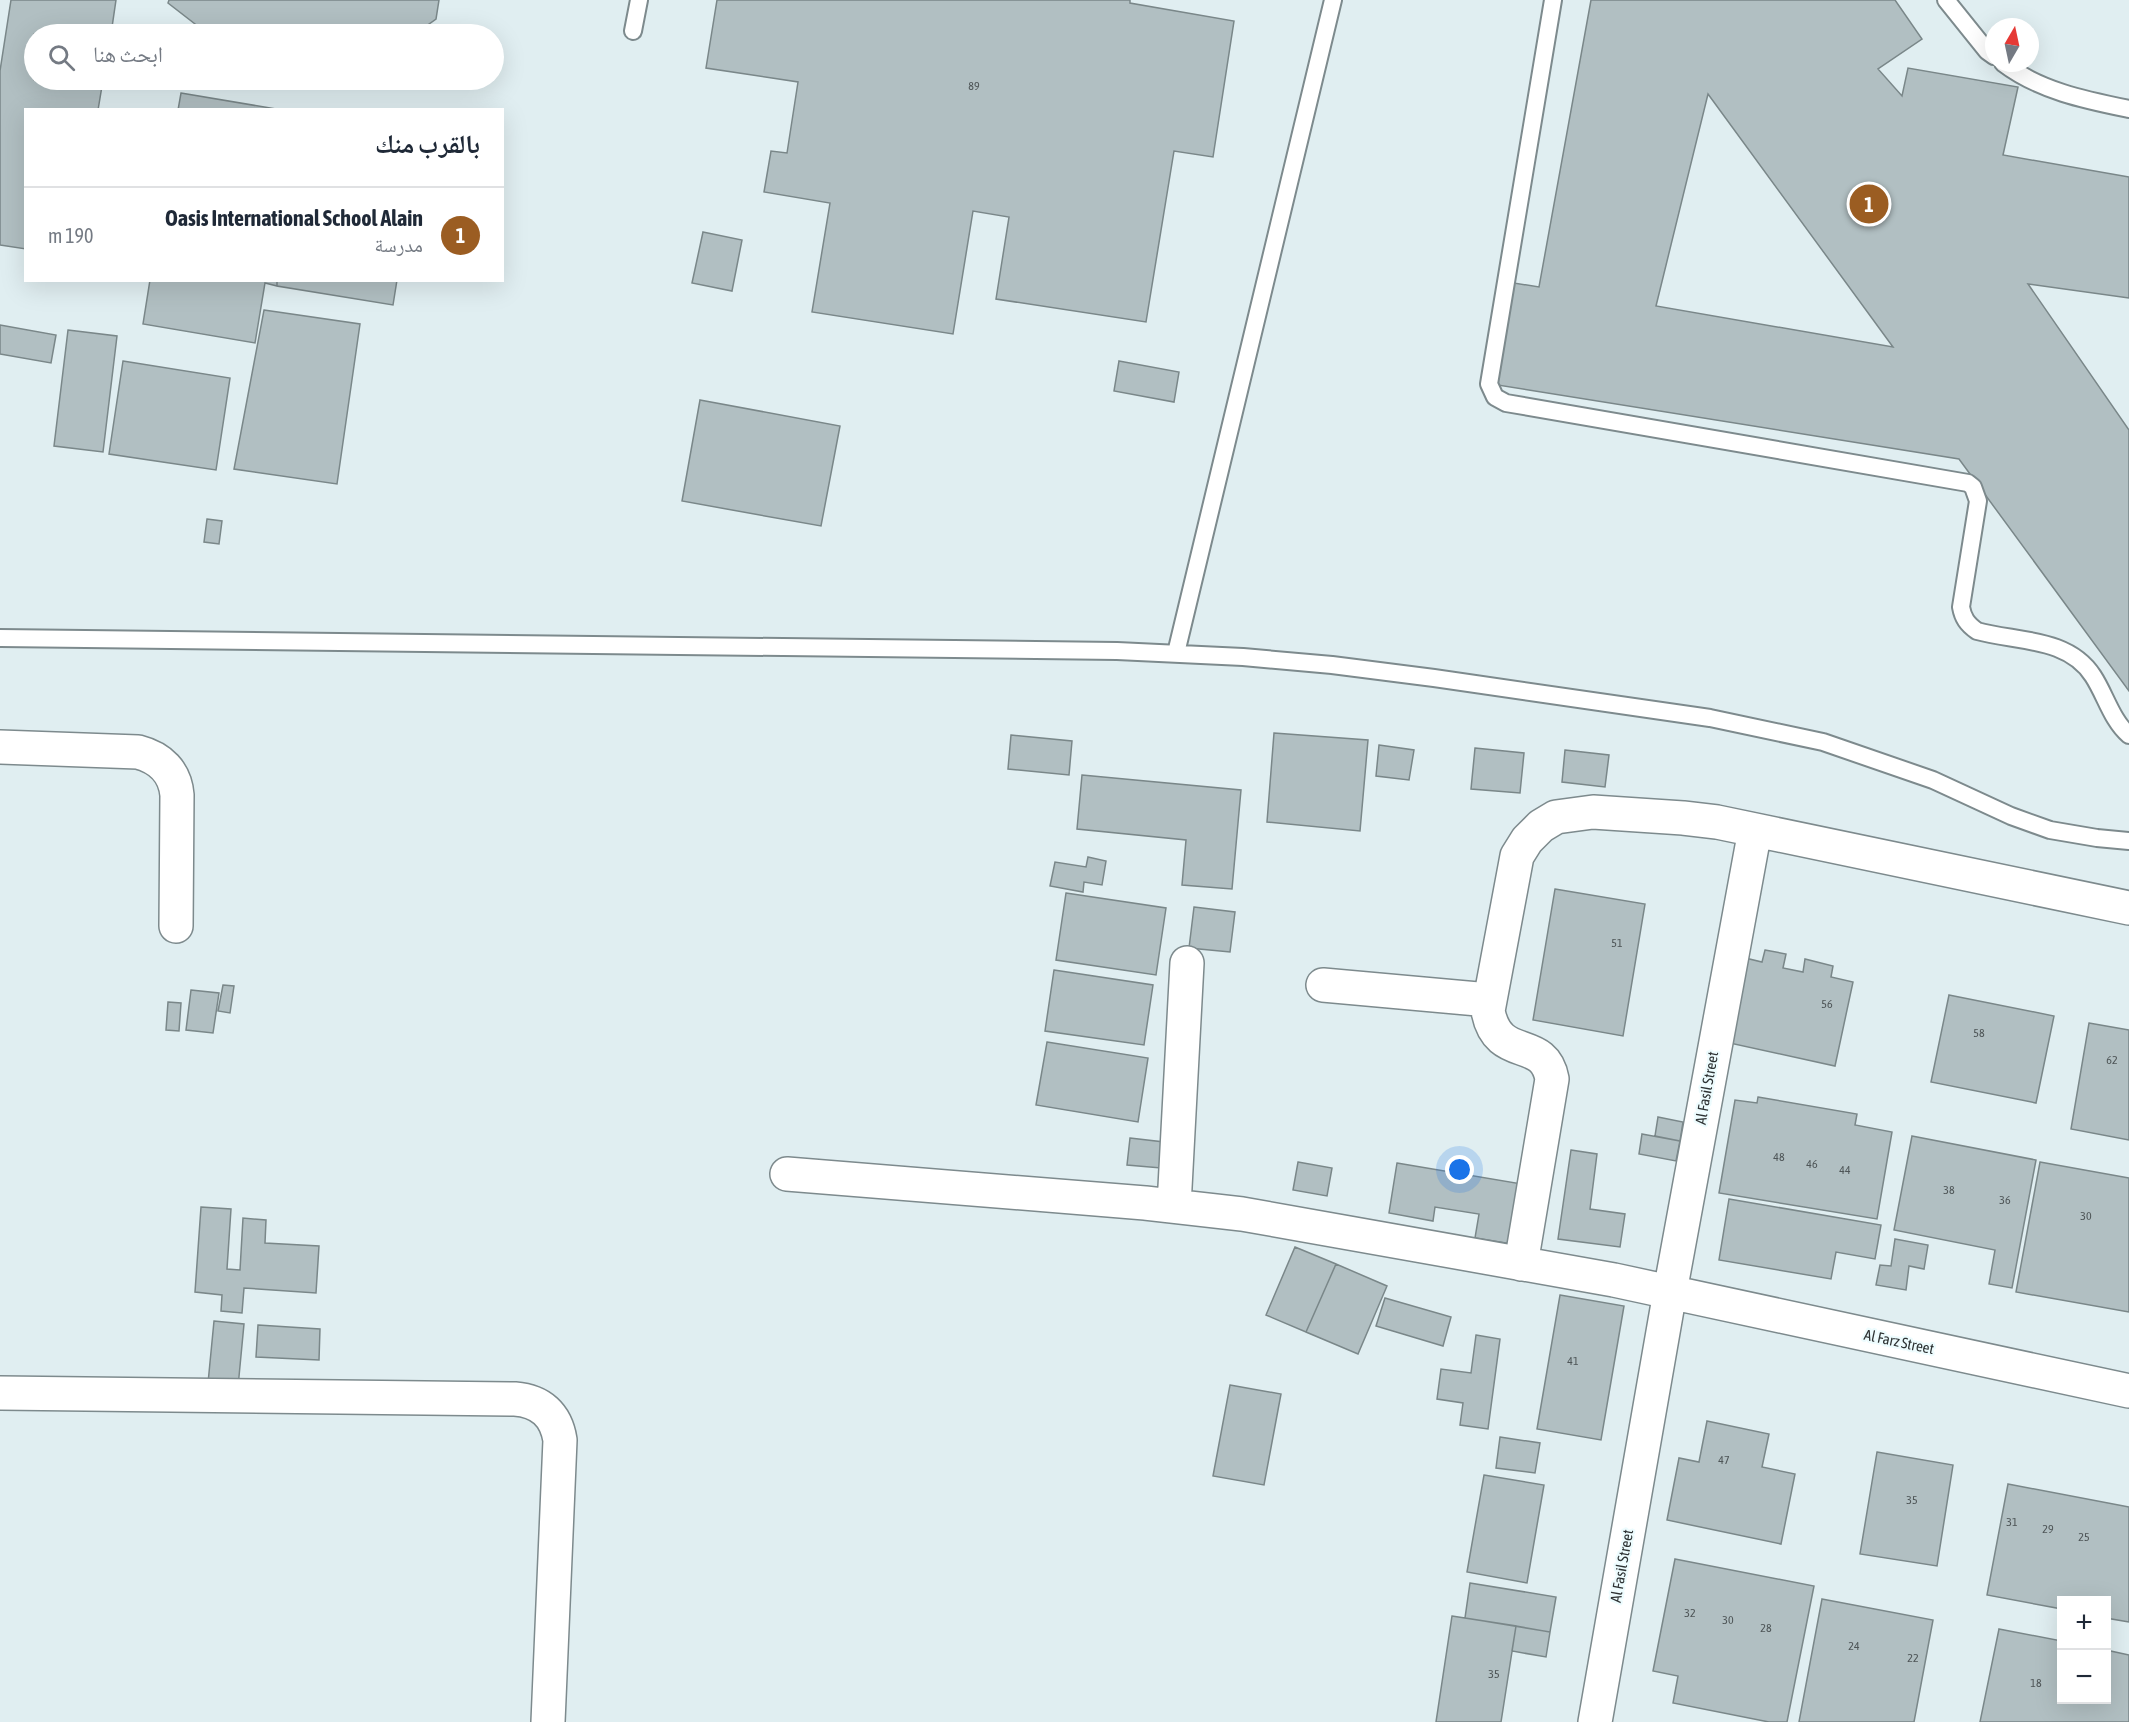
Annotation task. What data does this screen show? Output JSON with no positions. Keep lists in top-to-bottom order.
{
  "streets": {
    "street": ["Al Fasil Street", "Al Farz Street"]
  },
  "crossings": [
    ["Al Fasil Street", "Al Farz Street"]
  ],
  "house_numbers": [
    "89",
    "51",
    "56",
    "58",
    "62",
    "48",
    "46",
    "44",
    "38",
    "36",
    "30",
    "41",
    "47",
    "35",
    "31",
    "29",
    "25",
    "32",
    "30",
    "28",
    "24",
    "22",
    "35",
    "18"
  ],
  "north": "top",
  "page": {
    "search": "ابحث هنا",
    "heading": "بالقرب منك",
    "pins": "1",
    "list": [
      {
        "mark": "1",
        "name": "Oasis International School Alain",
        "note": "مدرسة",
        "value": "190 m"
      }
    ],
    "map_buttons": ["+", "−"]
  }
}
